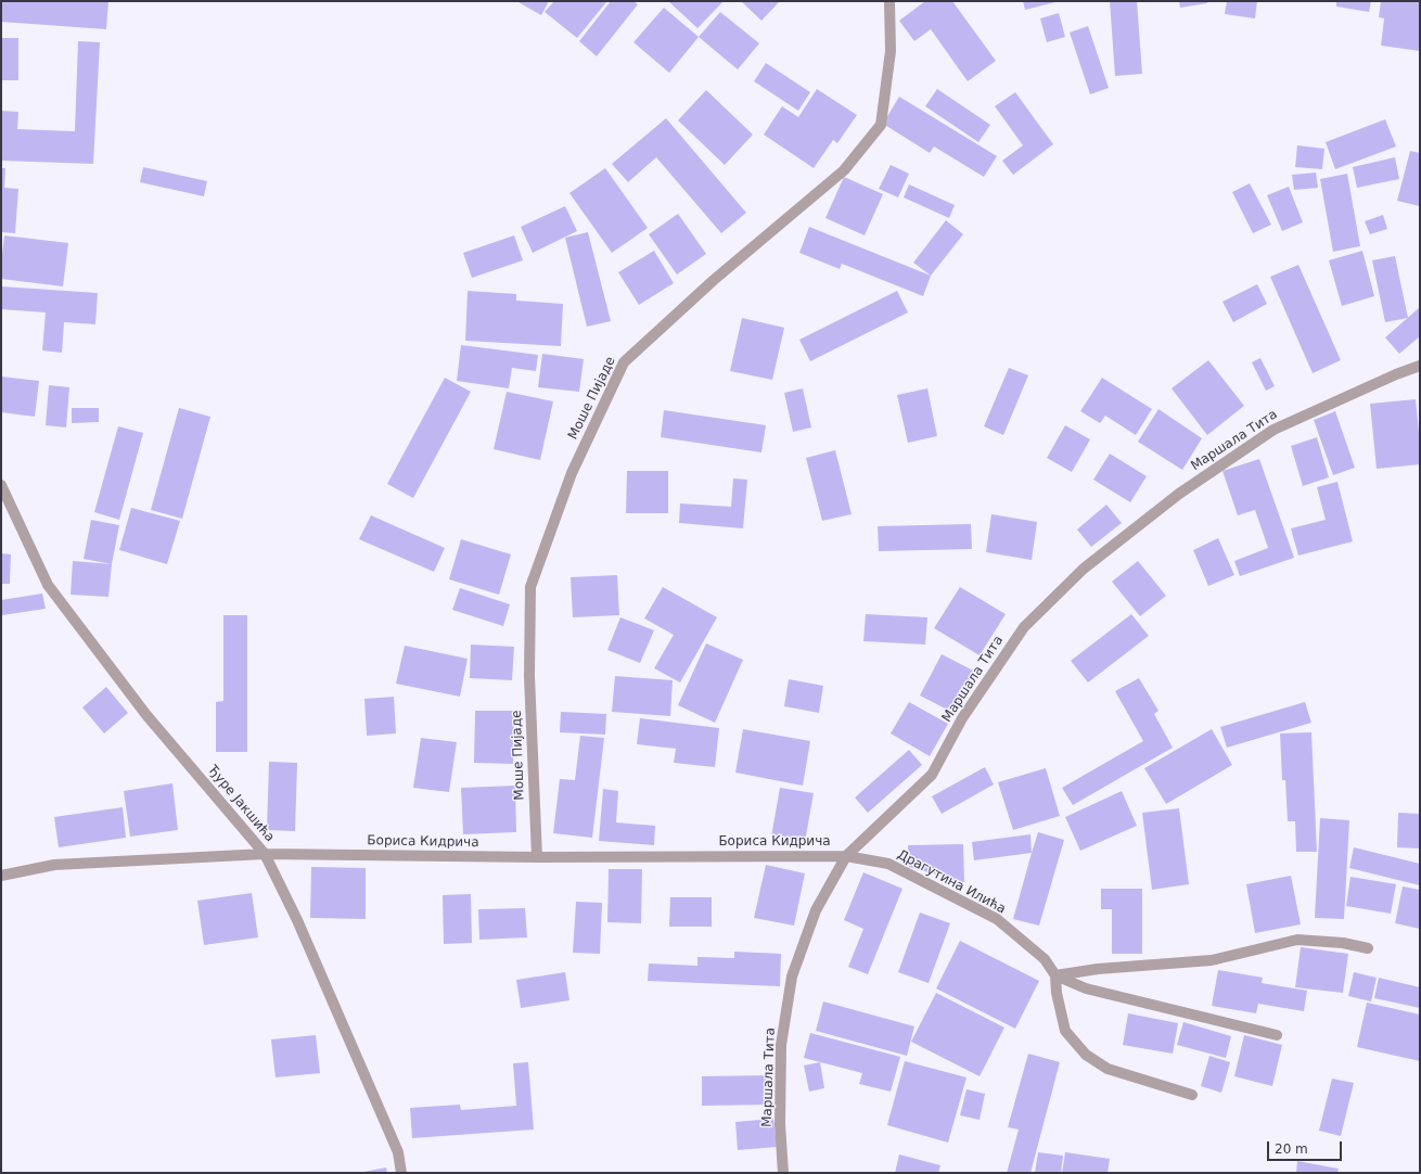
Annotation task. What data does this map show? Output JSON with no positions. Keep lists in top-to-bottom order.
{
  "streets": {
    "street": [
      "Моше Пијаде",
      "Маршала Тита",
      "Ђуре Јакшића",
      "Бориса Кидрича",
      "Драгутина Илића"
    ]
  },
  "crossings": [
    ["Моше Пијаде", "Бориса Кидрича"],
    ["Маршала Тита", "Бориса Кидрича"],
    ["Маршала Тита", "Драгутина Илића"],
    ["Ђуре Јакшића", "Бориса Кидрича"],
    ["Бориса Кидрича", "Драгутина Илића"]
  ],
  "scale_bar": "20 m"
}
